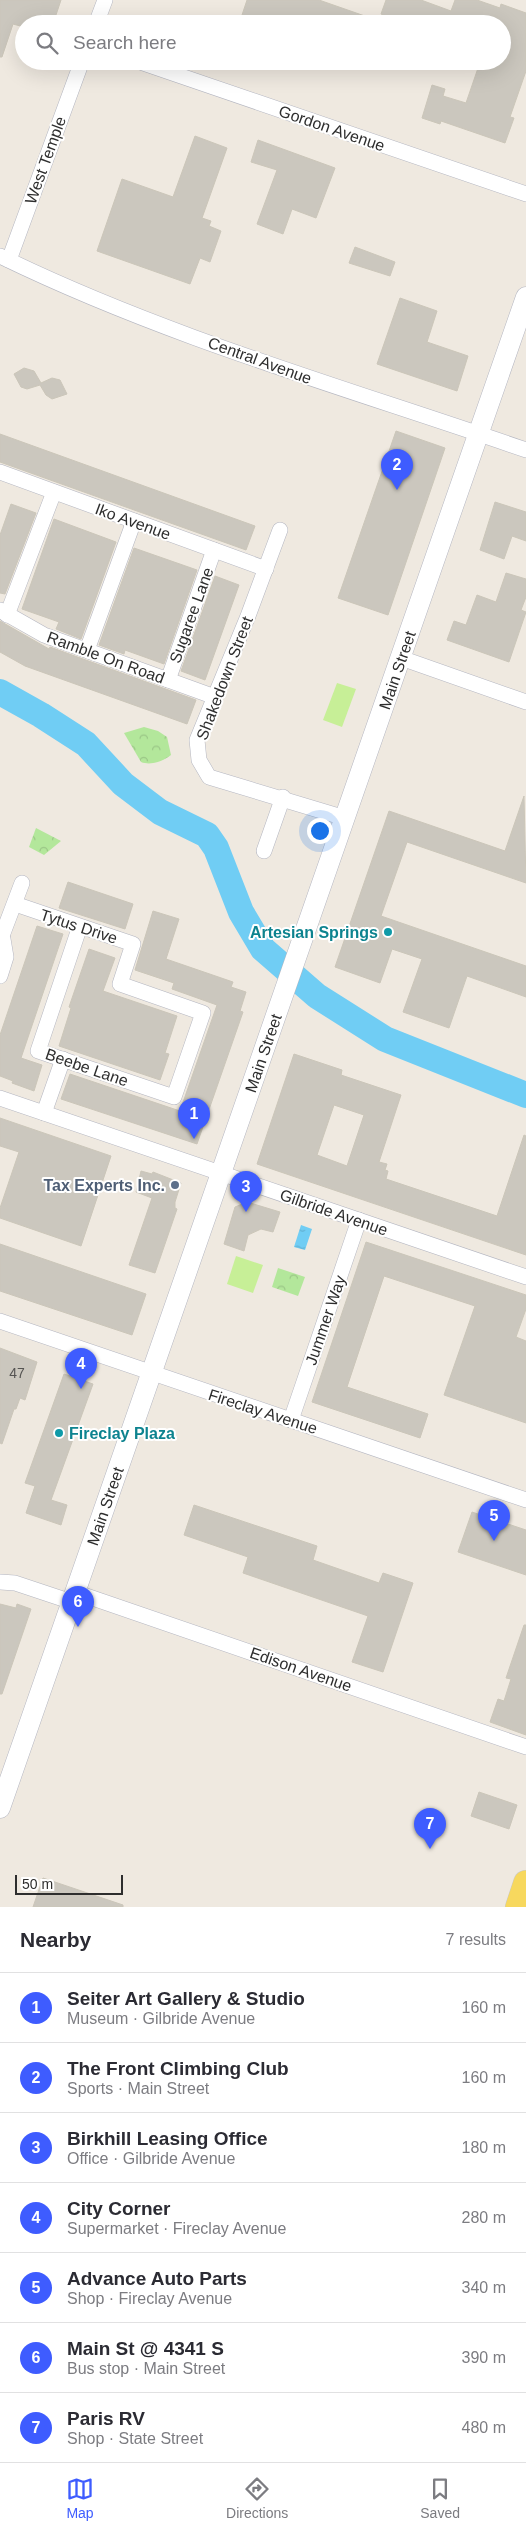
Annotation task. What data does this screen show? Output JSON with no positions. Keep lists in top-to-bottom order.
{
  "streets": {
    "street": [
      "Gordon Avenue",
      "West Temple",
      "Central Avenue",
      "Iko Avenue",
      "Sugaree Lane",
      "Ramble On Road",
      "Main Street",
      "Shakedown Street",
      "Tytus Drive",
      "Beebe Lane",
      "Gilbride Avenue",
      "Jummer Way",
      "Fireclay Avenue",
      "Edison Avenue"
    ]
  },
  "crossings": [
    ["West Temple", "Central Avenue"],
    ["Central Avenue", "Main Street"],
    ["Iko Avenue", "Sugaree Lane"],
    ["Iko Avenue", "Shakedown Street"],
    ["Sugaree Lane", "Ramble On Road"],
    ["Ramble On Road", "Shakedown Street"],
    ["Main Street", "Shakedown Street"],
    ["Main Street", "Gilbride Avenue"],
    ["Main Street", "Fireclay Avenue"],
    ["Main Street", "Edison Avenue"],
    ["Tytus Drive", "Beebe Lane"],
    ["Gilbride Avenue", "Jummer Way"],
    ["Jummer Way", "Fireclay Avenue"]
  ],
  "places": ["Artesian Springs", "Tax Experts Inc.", "Fireclay Plaza"],
  "house_numbers": ["47"],
  "scale_bar": "50 m",
  "page": {
    "search": "Search here",
    "pins": [
      "2",
      "1",
      "3",
      "4",
      "5",
      "6",
      "7"
    ],
    "scale": "50 m",
    "heading": ["Nearby", "7 results"],
    "list": [
      {
        "mark": "1",
        "name": "Seiter Art Gallery & Studio",
        "note": "Museum · Gilbride Avenue",
        "value": "160 m"
      },
      {
        "mark": "2",
        "name": "The Front Climbing Club",
        "note": "Sports · Main Street",
        "value": "160 m"
      },
      {
        "mark": "3",
        "name": "Birkhill Leasing Office",
        "note": "Office · Gilbride Avenue",
        "value": "180 m"
      },
      {
        "mark": "4",
        "name": "City Corner",
        "note": "Supermarket · Fireclay Avenue",
        "value": "280 m"
      },
      {
        "mark": "5",
        "name": "Advance Auto Parts",
        "note": "Shop · Fireclay Avenue",
        "value": "340 m"
      },
      {
        "mark": "6",
        "name": "Main St @ 4341 S",
        "note": "Bus stop · Main Street",
        "value": "390 m"
      },
      {
        "mark": "7",
        "name": "Paris RV",
        "note": "Shop · State Street",
        "value": "480 m"
      }
    ],
    "nav": ["Map", "Directions", "Saved"]
  }
}
